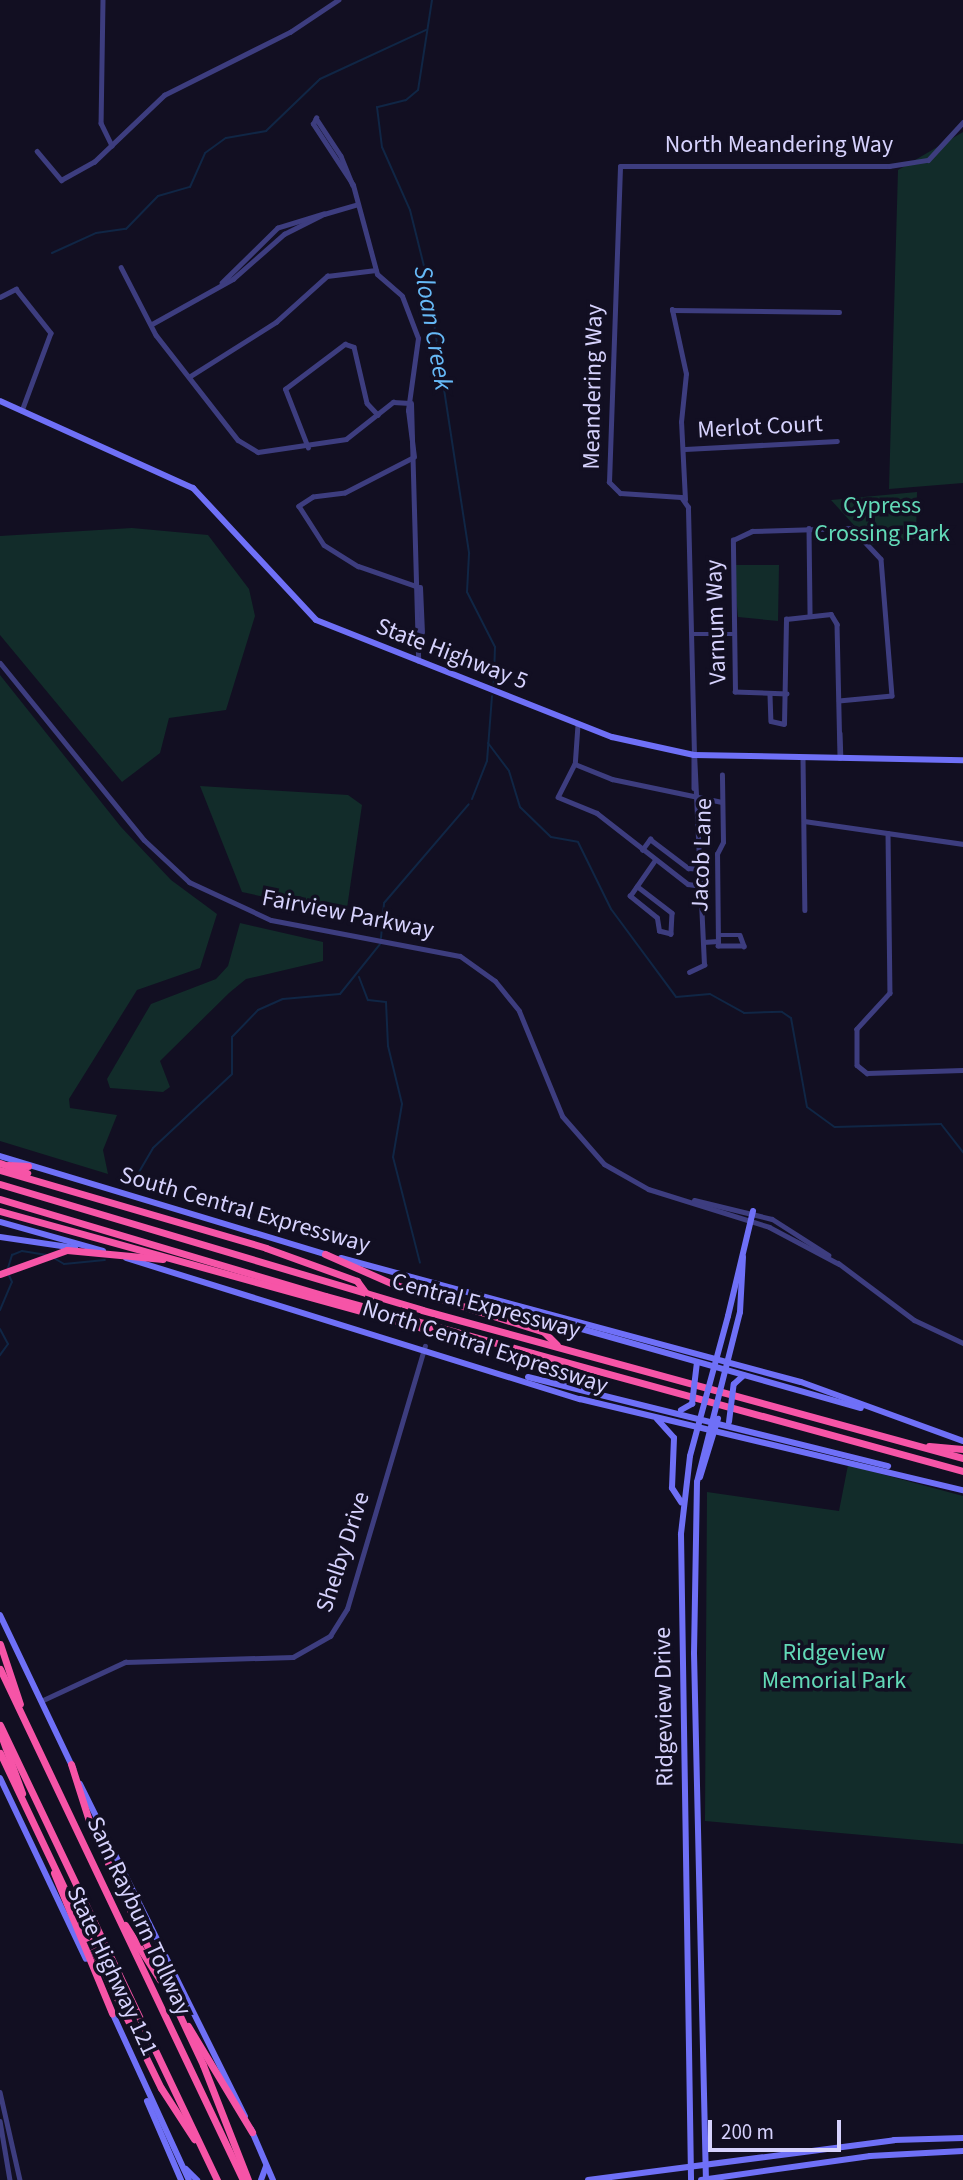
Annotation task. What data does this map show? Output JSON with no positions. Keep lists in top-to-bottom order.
{
  "streets": {
    "highway": ["Central Expressway", "Sam Rayburn Tollway"],
    "main road": [
      "State Highway 5",
      "South Central Expressway",
      "North Central Expressway",
      "Ridgeview Drive",
      "State Highway 121"
    ],
    "street": [
      "North Meandering Way",
      "Meandering Way",
      "Merlot Court",
      "Varnum Way",
      "Jacob Lane",
      "Fairview Parkway",
      "Shelby Drive"
    ]
  },
  "crossings": [
    ["North Meandering Way", "Meandering Way"],
    ["Fairview Parkway", "Ridgeview Drive"],
    ["North Central Expressway", "Shelby Drive"],
    ["Shelby Drive", "State Highway 121"]
  ],
  "water": ["Sloan Creek"],
  "parks": ["Cypress Crossing Park", "Ridgeview Memorial Park"],
  "scale_bar": "200 m"
}
